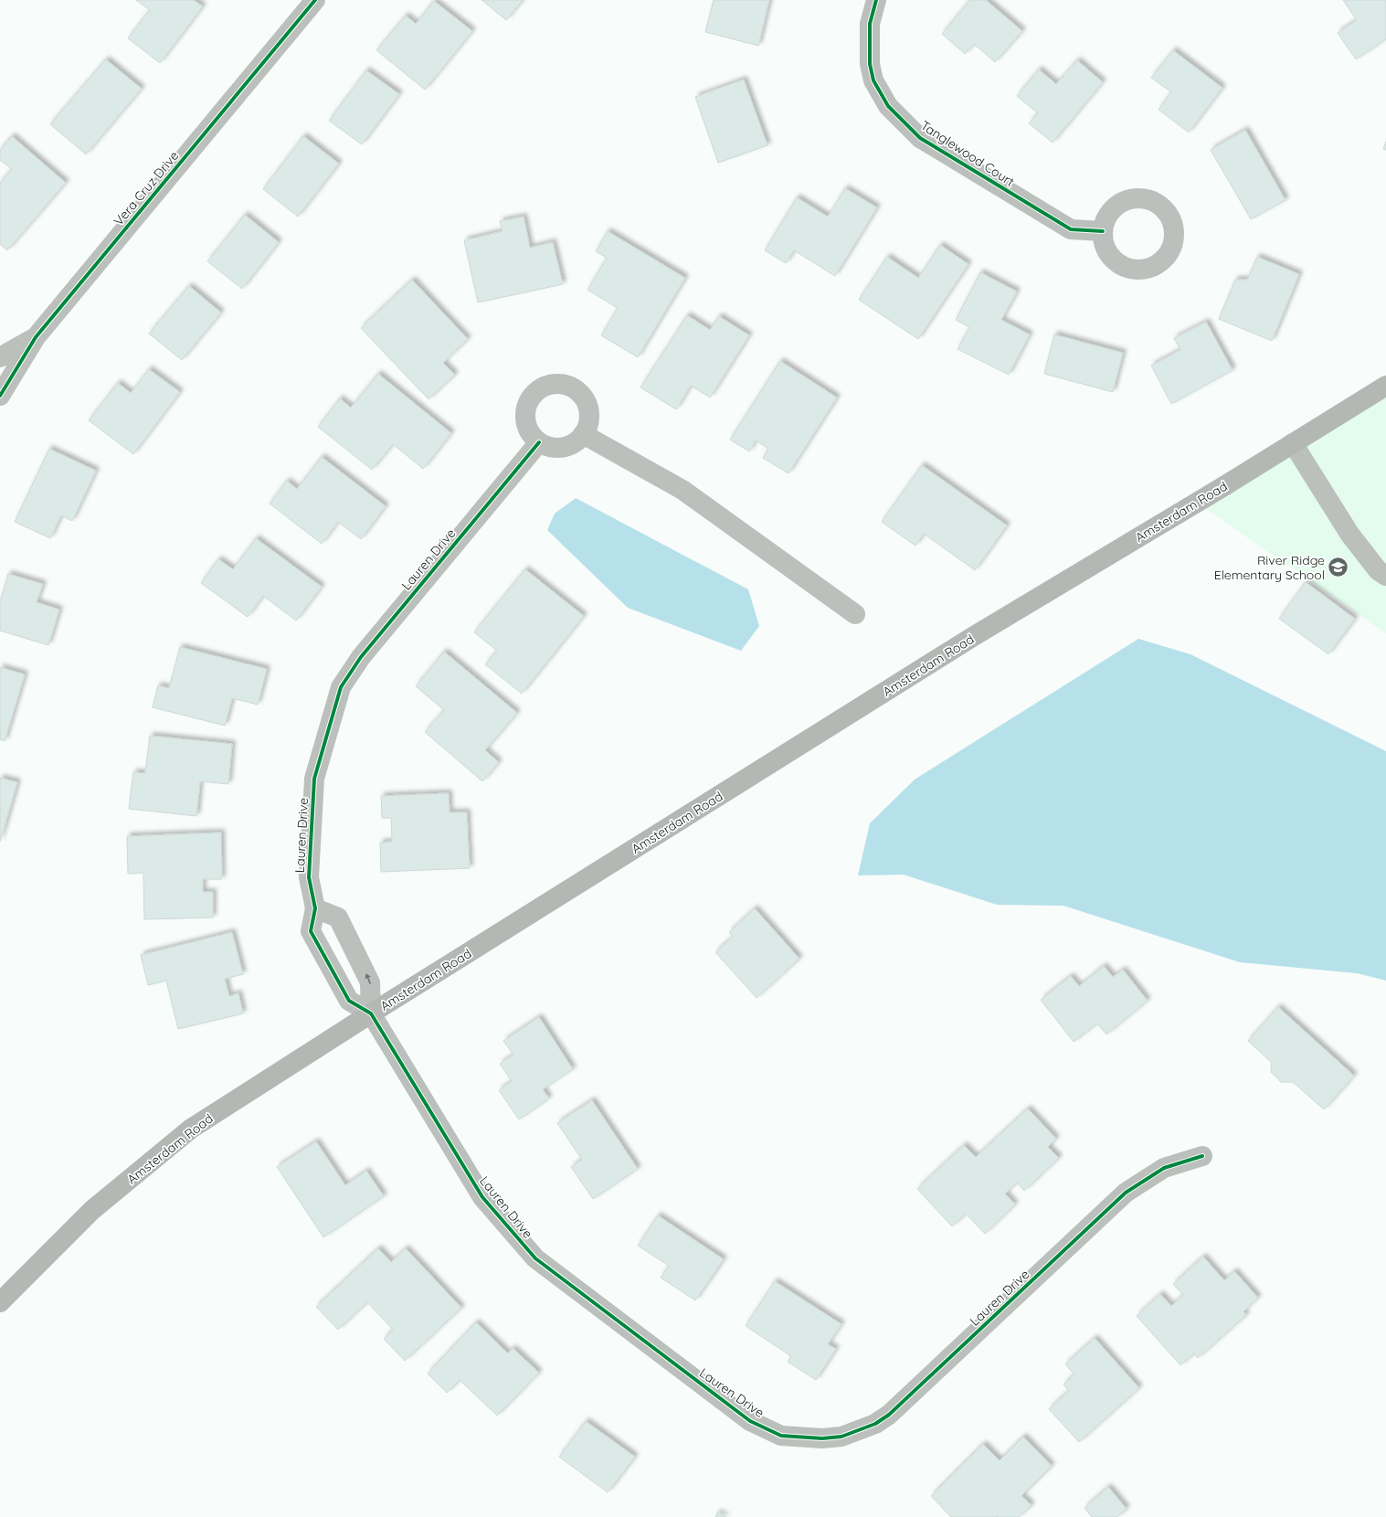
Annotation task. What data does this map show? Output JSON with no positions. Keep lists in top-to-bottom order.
{
  "streets": {
    "main road": ["Amsterdam Road"],
    "street": ["Tanglewood Court", "Vera Cruz Drive", "Lauren Drive"]
  },
  "crossings": [
    ["Amsterdam Road", "Lauren Drive"]
  ],
  "places": {
    "school or university": ["River Ridge Elementary School"]
  }
}
